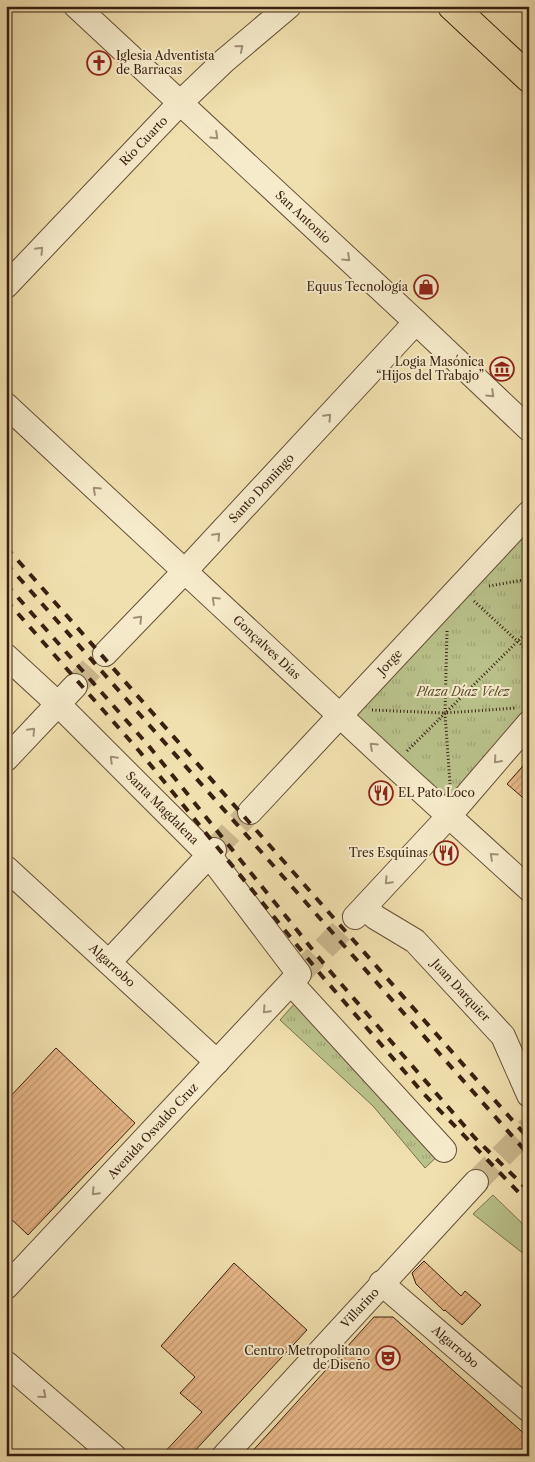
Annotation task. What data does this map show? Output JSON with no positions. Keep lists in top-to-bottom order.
{
  "streets": {
    "street": [
      "Río Cuarto",
      "San Antonio",
      "Santo Domingo",
      "Gonçalves Días",
      "Jorge",
      "Santa Magdalena",
      "Algarrobo",
      "Juan Darquier",
      "Avenida Osvaldo Cruz",
      "Villarino"
    ]
  },
  "crossings": [
    ["Río Cuarto", "San Antonio"],
    ["San Antonio", "Santo Domingo"],
    ["Santo Domingo", "Gonçalves Días"],
    ["Gonçalves Días", "Jorge"],
    ["Gonçalves Días", "Juan Darquier"],
    ["Santa Magdalena", "Avenida Osvaldo Cruz"],
    ["Algarrobo", "Avenida Osvaldo Cruz"],
    ["Algarrobo", "Villarino"]
  ],
  "one_way": [
    "Río Cuarto",
    "San Antonio",
    "Santo Domingo",
    "Gonçalves Días",
    "Avenida Osvaldo Cruz"
  ],
  "parks": ["Plaza Díaz Velez"],
  "places": {
    "church": ["Iglesia Adventista de Barracas"],
    "shop": ["Equus Tecnología"],
    "museum": ["Logia Masónica “Hijos del Trabajo”"],
    "restaurant": ["EL Pato Loco", "Tres Esquinas"],
    "theatre": ["Centro Metropolitano de Diseño"]
  }
}
